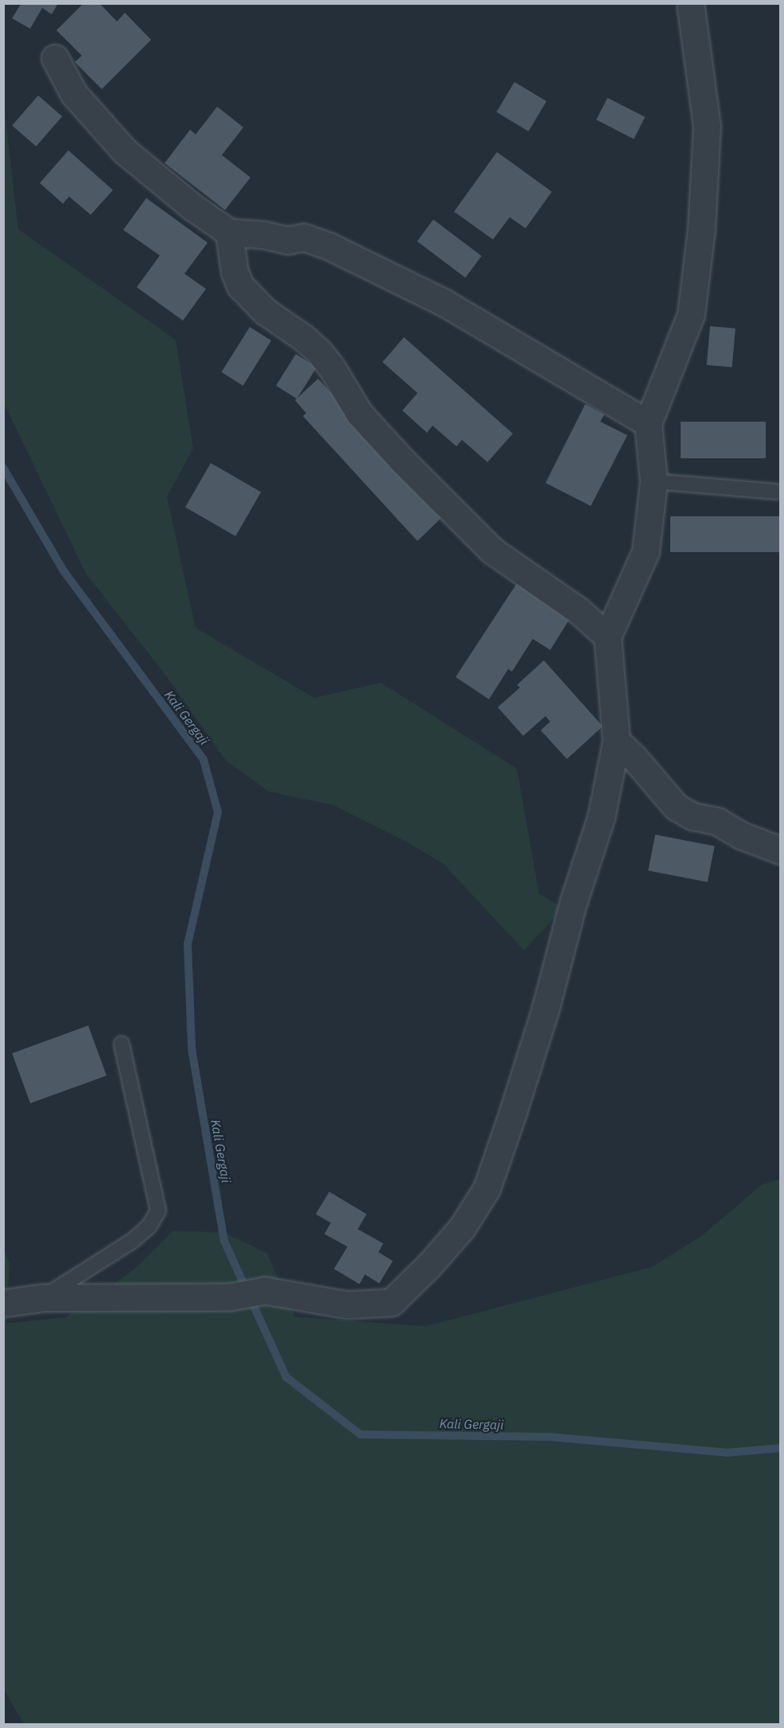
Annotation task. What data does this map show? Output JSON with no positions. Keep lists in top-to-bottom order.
{
  "water": ["Kali Gergaji"]
}
